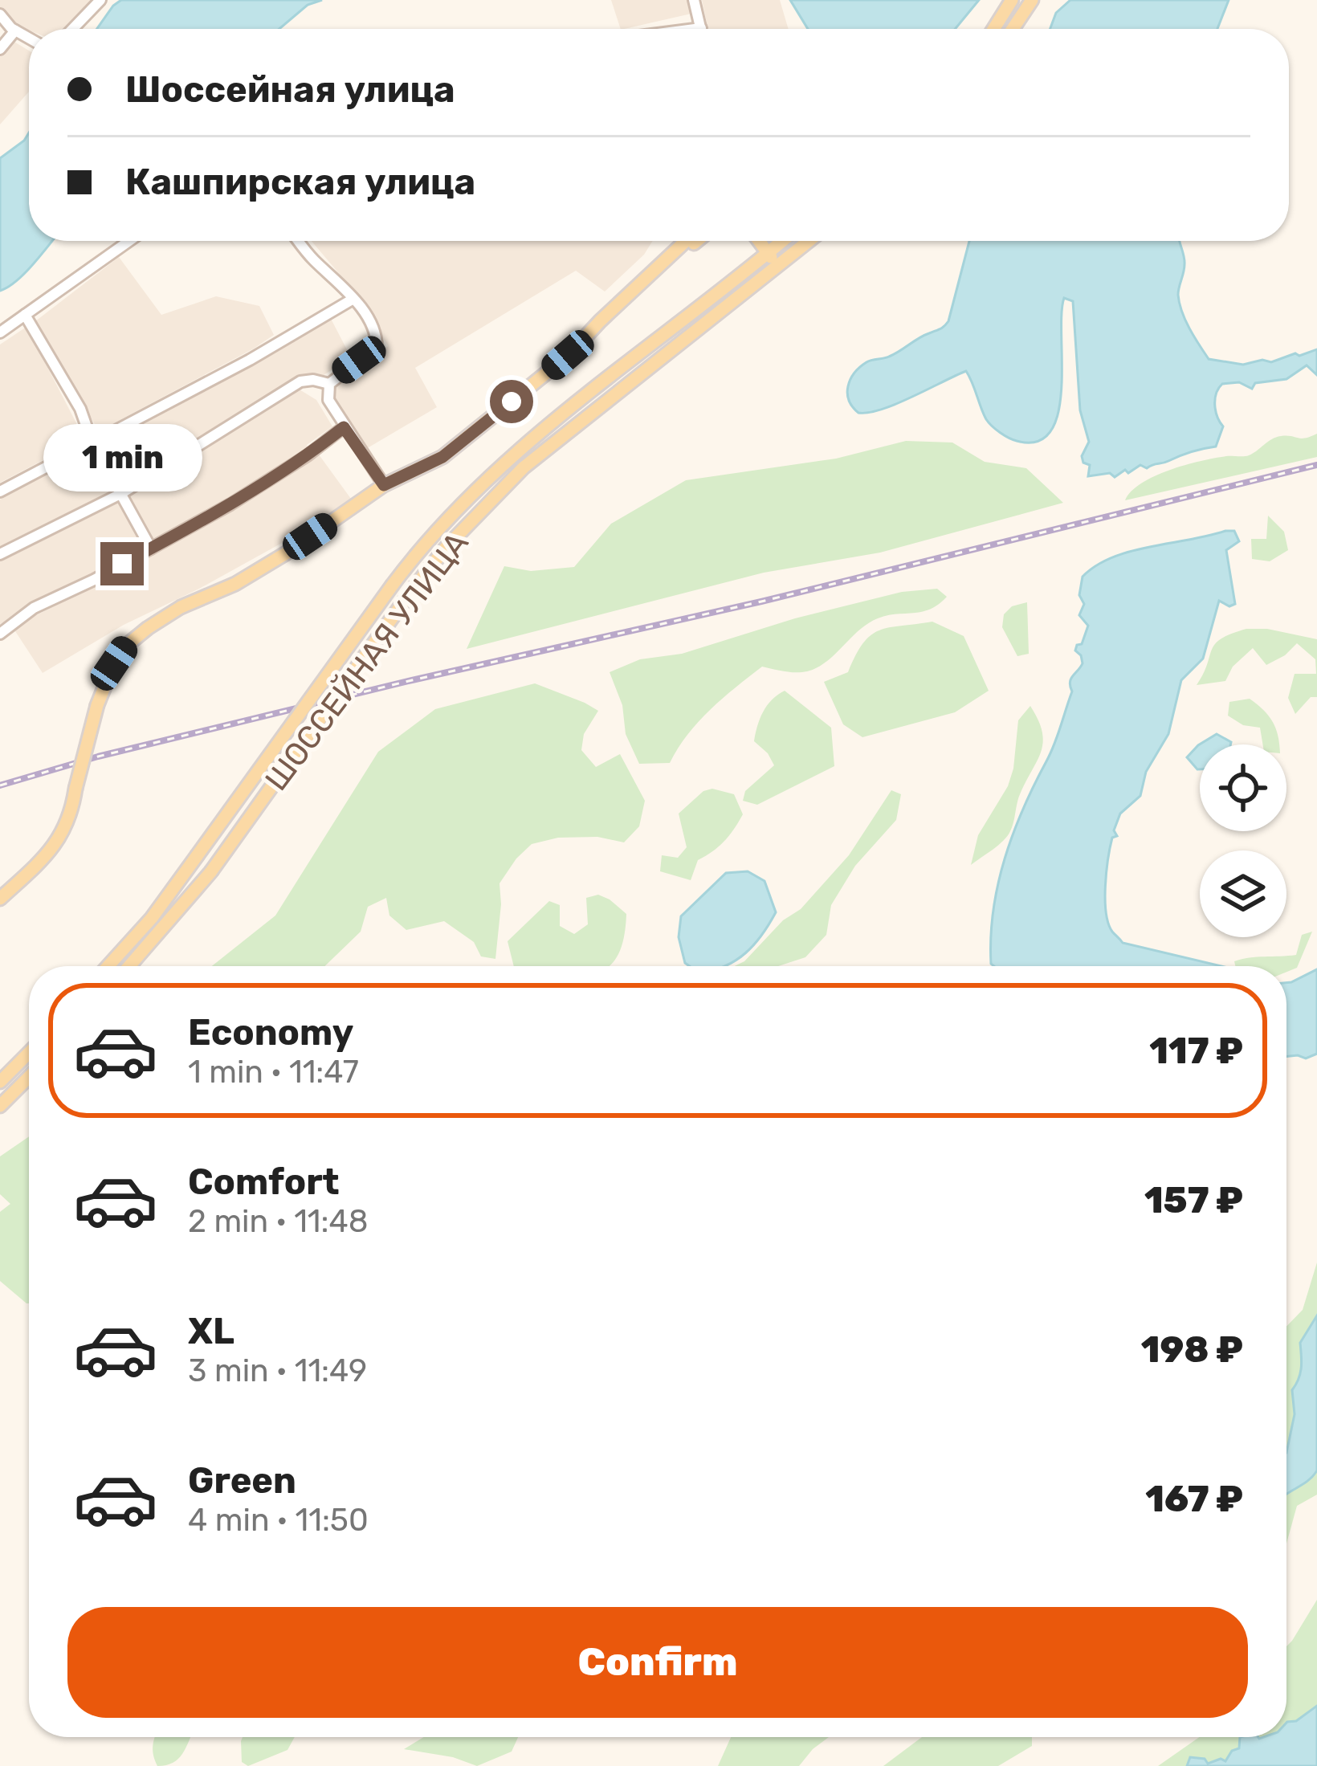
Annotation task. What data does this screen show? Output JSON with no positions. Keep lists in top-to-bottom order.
{
  "streets": {
    "main road": ["ШОССЕЙНАЯ УЛИЦА"]
  },
  "page": {
    "banner": ["Шоссейная улица", "Кашпирская улица"],
    "bubble": "1 min",
    "list": [
      {
        "name": "Economy",
        "note": "1 min · 11:47",
        "value": "117 ₽"
      },
      {
        "name": "Comfort",
        "note": "2 min · 11:48",
        "value": "157 ₽"
      },
      {
        "name": "XL",
        "note": "3 min · 11:49",
        "value": "198 ₽"
      },
      {
        "name": "Green",
        "note": "4 min · 11:50",
        "value": "167 ₽"
      }
    ],
    "buttons": "Confirm"
  }
}
